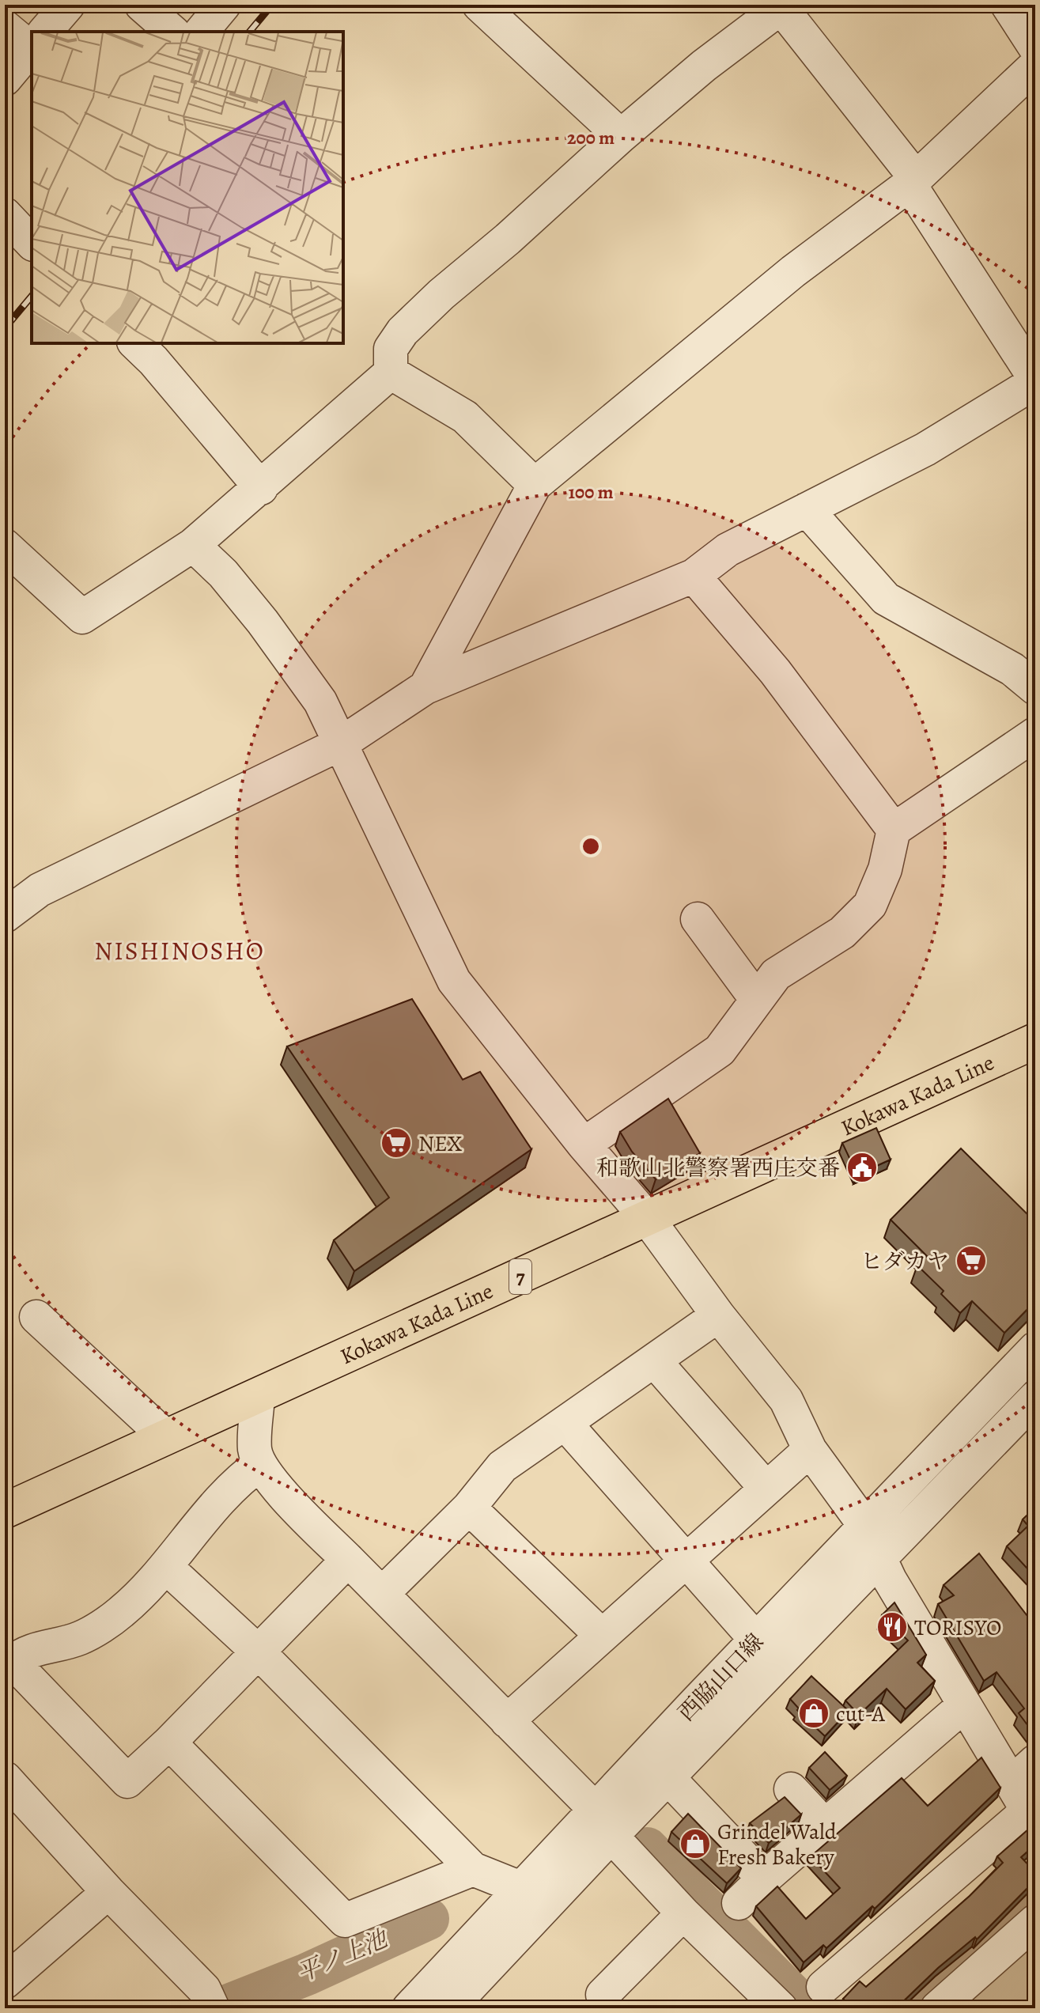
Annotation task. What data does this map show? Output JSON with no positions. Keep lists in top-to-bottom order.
{
  "streets": {
    "main road": ["Kokawa Kada Line", "7"],
    "street": ["西脇山口線"]
  },
  "districts": ["NISHINOSHO"],
  "water": ["平ノ上池"],
  "places": {
    "supermarket": ["NEX", "ヒダカヤ"],
    "public building": ["和歌山北警察署西庄交番"],
    "restaurant": ["TORISYO"],
    "shop": ["cut-A", "Grindel Wald Fresh Bakery"]
  },
  "rings": ["200 m", "100 m"]
}
